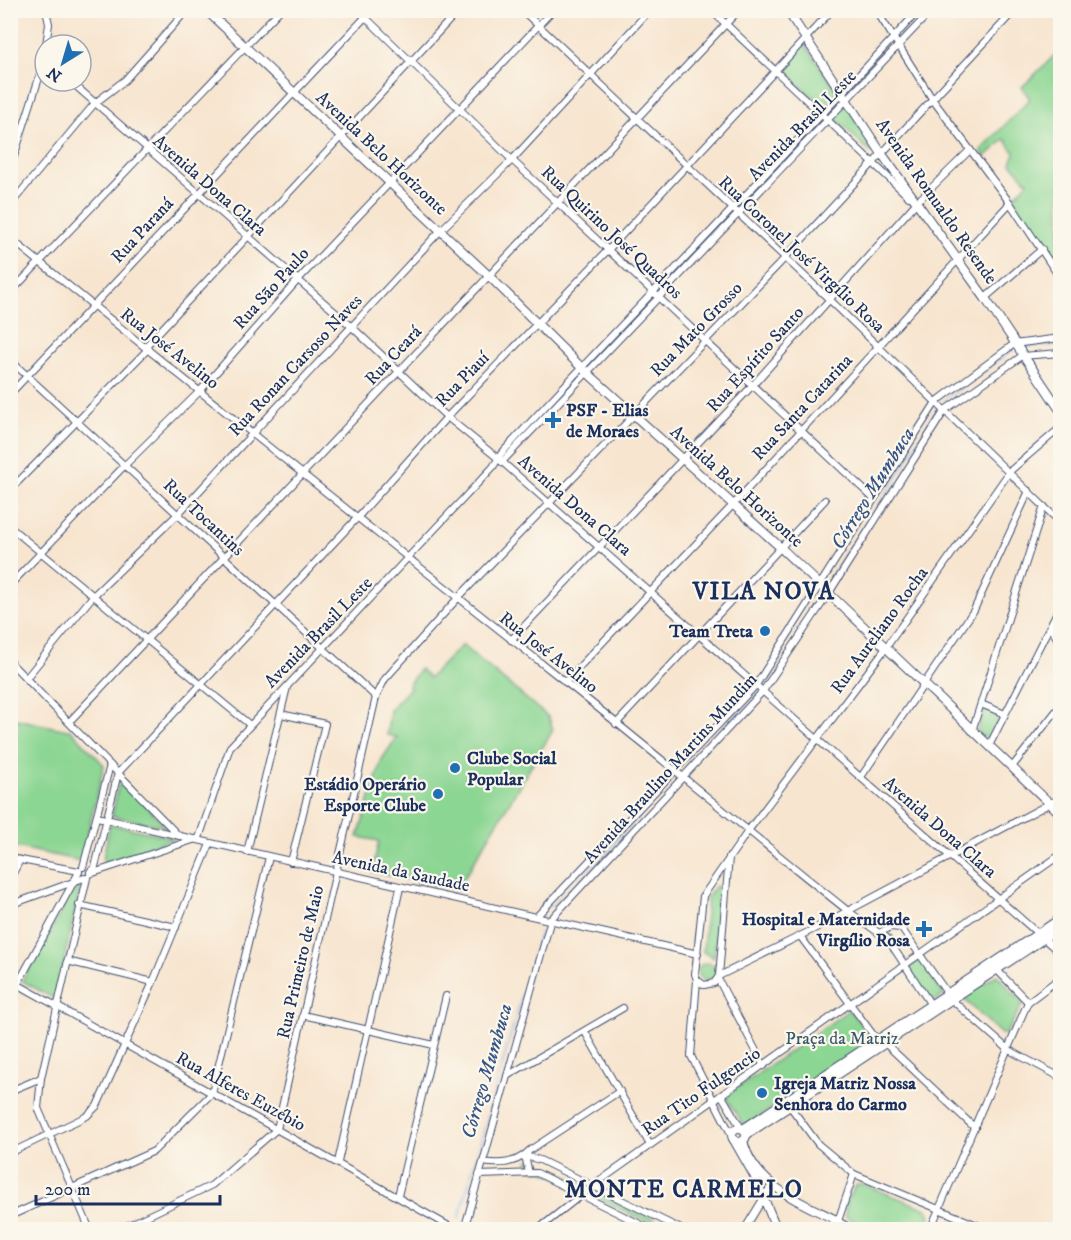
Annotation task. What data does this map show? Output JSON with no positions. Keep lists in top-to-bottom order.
{
  "streets": {
    "street": [
      "Avenida Brasil Leste",
      "Avenida Belo Horizonte",
      "Avenida Dona Clara",
      "Avenida Romualdo Resende",
      "Rua Paraná",
      "Rua Quirino José Quadros",
      "Rua Coronel José Virgílio Rosa",
      "Rua São Paulo",
      "Rua Mato Grosso",
      "Rua José Avelino",
      "Rua Ceará",
      "Rua Espírito Santo",
      "Rua Ronan Carsoso Naves",
      "Rua Piauí",
      "Rua Santa Catarina",
      "Rua Tocantins",
      "Rua Aureliano Rocha",
      "Avenida Braulino Martins Mundim",
      "Avenida da Saudade",
      "Rua Primeiro de Maio",
      "Rua Alferes Euzébio",
      "Rua Tito Fulgencio"
    ]
  },
  "crossings": [
    ["Avenida Brasil Leste", "Avenida Belo Horizonte"],
    ["Avenida Brasil Leste", "Avenida Dona Clara"],
    ["Avenida Brasil Leste", "Avenida Romualdo Resende"],
    ["Avenida Brasil Leste", "Rua Quirino José Quadros"],
    ["Avenida Brasil Leste", "Rua Coronel José Virgílio Rosa"],
    ["Avenida Brasil Leste", "Rua José Avelino"],
    ["Avenida Brasil Leste", "Rua Tocantins"],
    ["Avenida Brasil Leste", "Avenida da Saudade"],
    ["Avenida Belo Horizonte", "Rua Paraná"],
    ["Avenida Belo Horizonte", "Rua São Paulo"],
    ["Avenida Belo Horizonte", "Rua Mato Grosso"],
    ["Avenida Belo Horizonte", "Rua Ceará"],
    ["Avenida Belo Horizonte", "Rua Espírito Santo"],
    ["Avenida Belo Horizonte", "Rua Ronan Carsoso Naves"],
    ["Avenida Belo Horizonte", "Rua Piauí"],
    ["Avenida Belo Horizonte", "Rua Santa Catarina"],
    ["Avenida Belo Horizonte", "Rua Aureliano Rocha"],
    ["Avenida Belo Horizonte", "Avenida Braulino Martins Mundim"],
    ["Avenida Dona Clara", "Rua Paraná"],
    ["Avenida Dona Clara", "Rua São Paulo"],
    ["Avenida Dona Clara", "Rua Mato Grosso"],
    ["Avenida Dona Clara", "Rua Ceará"],
    ["Avenida Dona Clara", "Rua Espírito Santo"],
    ["Avenida Dona Clara", "Rua Ronan Carsoso Naves"],
    ["Avenida Dona Clara", "Rua Piauí"],
    ["Avenida Dona Clara", "Rua Santa Catarina"],
    ["Avenida Dona Clara", "Rua Aureliano Rocha"],
    ["Avenida Dona Clara", "Avenida Braulino Martins Mundim"],
    ["Avenida Dona Clara", "Rua Tito Fulgencio"],
    ["Avenida Romualdo Resende", "Rua Mato Grosso"],
    ["Avenida Romualdo Resende", "Rua Espírito Santo"],
    ["Avenida Romualdo Resende", "Rua Piauí"],
    ["Avenida Romualdo Resende", "Rua Santa Catarina"],
    ["Avenida Romualdo Resende", "Avenida Braulino Martins Mundim"],
    ["Rua Paraná", "Rua Quirino José Quadros"],
    ["Rua Paraná", "Rua José Avelino"],
    ["Rua Paraná", "Rua Tocantins"],
    ["Rua Quirino José Quadros", "Rua São Paulo"],
    ["Rua Quirino José Quadros", "Rua Mato Grosso"],
    ["Rua Quirino José Quadros", "Rua Ceará"],
    ["Rua Quirino José Quadros", "Rua Espírito Santo"],
    ["Rua Quirino José Quadros", "Rua Ronan Carsoso Naves"],
    ["Rua Quirino José Quadros", "Rua Piauí"],
    ["Rua Quirino José Quadros", "Rua Santa Catarina"],
    ["Rua Quirino José Quadros", "Avenida Braulino Martins Mundim"],
    ["Rua Coronel José Virgílio Rosa", "Rua São Paulo"],
    ["Rua Coronel José Virgílio Rosa", "Rua Mato Grosso"],
    ["Rua Coronel José Virgílio Rosa", "Rua Ceará"],
    ["Rua Coronel José Virgílio Rosa", "Rua Espírito Santo"],
    ["Rua Coronel José Virgílio Rosa", "Rua Ronan Carsoso Naves"],
    ["Rua Coronel José Virgílio Rosa", "Rua Piauí"],
    ["Rua Coronel José Virgílio Rosa", "Rua Santa Catarina"],
    ["Rua Coronel José Virgílio Rosa", "Rua Aureliano Rocha"],
    ["Rua Coronel José Virgílio Rosa", "Avenida Braulino Martins Mundim"],
    ["Rua São Paulo", "Rua José Avelino"],
    ["Rua São Paulo", "Rua Tocantins"],
    ["Rua Mato Grosso", "Rua José Avelino"],
    ["Rua Mato Grosso", "Rua Tocantins"],
    ["Rua Mato Grosso", "Rua Primeiro de Maio"],
    ["Rua José Avelino", "Rua Ceará"],
    ["Rua José Avelino", "Rua Espírito Santo"],
    ["Rua José Avelino", "Rua Ronan Carsoso Naves"],
    ["Rua José Avelino", "Rua Piauí"],
    ["Rua José Avelino", "Rua Santa Catarina"],
    ["Rua José Avelino", "Rua Aureliano Rocha"],
    ["Rua José Avelino", "Avenida Braulino Martins Mundim"],
    ["Rua José Avelino", "Rua Tito Fulgencio"],
    ["Rua Ceará", "Rua Tocantins"],
    ["Rua Ronan Carsoso Naves", "Rua Tocantins"],
    ["Rua Piauí", "Rua Tocantins"],
    ["Rua Tocantins", "Rua Primeiro de Maio"],
    ["Rua Aureliano Rocha", "Avenida da Saudade"],
    ["Rua Aureliano Rocha", "Rua Tito Fulgencio"],
    ["Avenida Braulino Martins Mundim", "Avenida da Saudade"],
    ["Avenida da Saudade", "Rua Primeiro de Maio"],
    ["Rua Primeiro de Maio", "Rua Alferes Euzébio"]
  ],
  "districts": ["VILA NOVA", "MONTE CARMELO"],
  "water": ["Córrego Mumbuca"],
  "parks": ["Praça da Matriz"],
  "places": {
    "health": ["PSF - Elias de Moraes", "Hospital e Maternidade Virgílio Rosa"],
    "other": [
      "Team Treta",
      "Clube Social Popular",
      "Estádio Operário Esporte Clube",
      "Igreja Matriz Nossa Senhora do Carmo"
    ]
  },
  "scale_bar": "200 m",
  "north": "bottom left"
}
